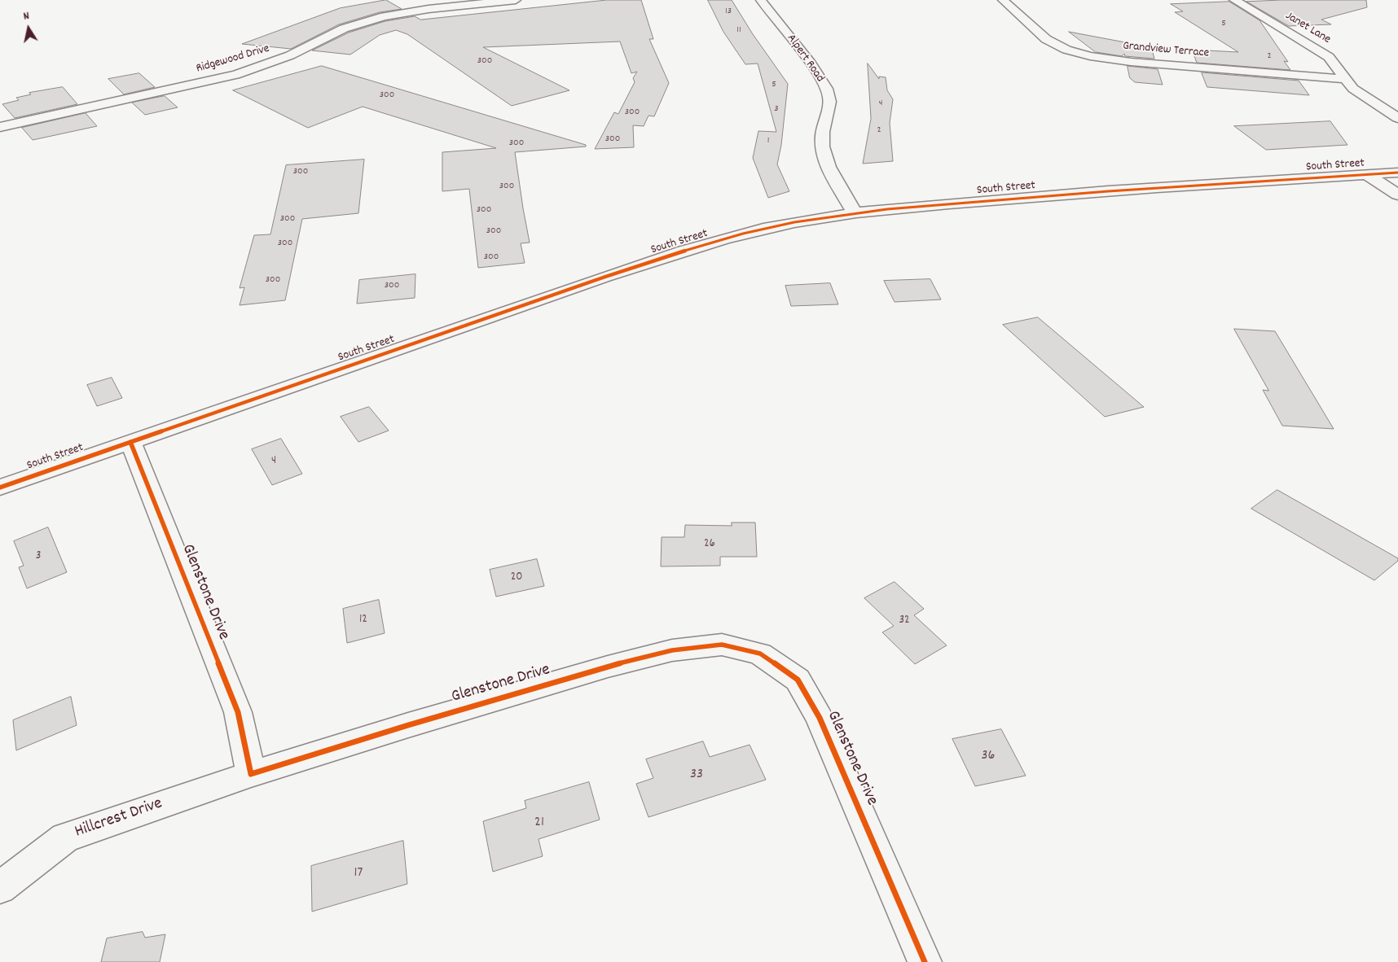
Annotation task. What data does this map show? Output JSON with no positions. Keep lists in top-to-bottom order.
{
  "streets": {
    "street": [
      "Janet Lane",
      "Grandview Terrace",
      "Alpert Road",
      "Ridgewood Drive",
      "South Street",
      "Glenstone Drive",
      "Hillcrest Drive"
    ]
  },
  "crossings": [
    ["Janet Lane", "Grandview Terrace"],
    ["Alpert Road", "South Street"],
    ["South Street", "Glenstone Drive"],
    ["Glenstone Drive", "Hillcrest Drive"]
  ],
  "house_numbers": [
    "13",
    "5",
    "11",
    "2",
    "300",
    "5",
    "300",
    "4",
    "3",
    "300",
    "2",
    "300",
    "1",
    "300",
    "300",
    "300",
    "300",
    "300",
    "300",
    "300",
    "300",
    "300",
    "300",
    "4",
    "26",
    "3",
    "20",
    "12",
    "32",
    "36",
    "33",
    "21",
    "17"
  ],
  "north": "top"
}
